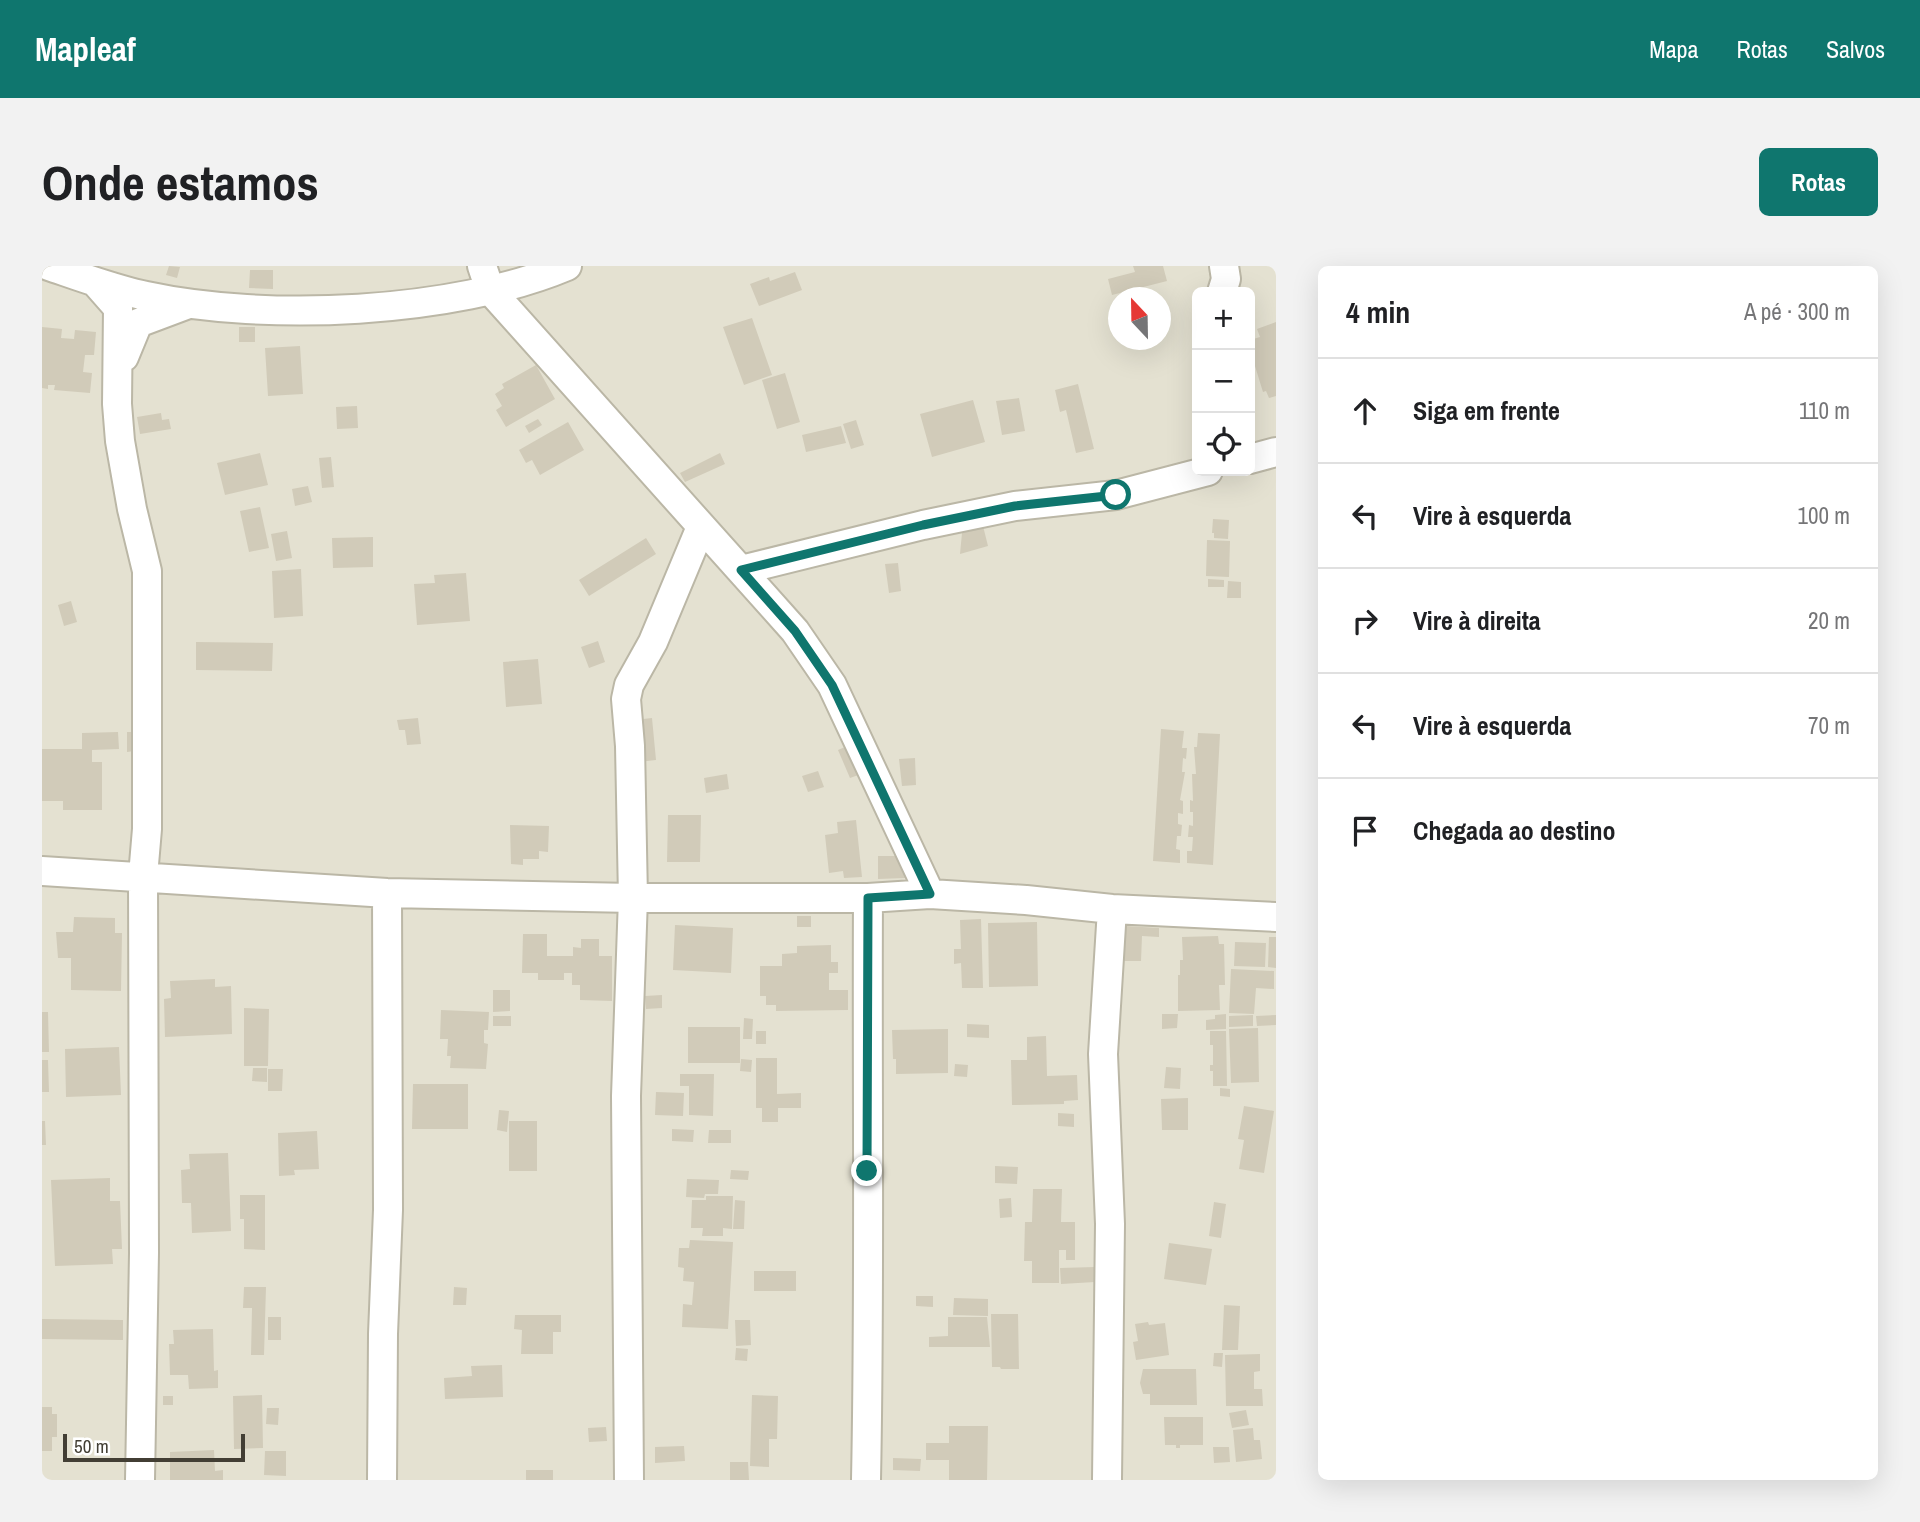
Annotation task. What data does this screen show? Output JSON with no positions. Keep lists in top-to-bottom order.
{
  "scale_bar": "50 m",
  "north": "top",
  "page": {
    "header": "Mapleaf",
    "nav": ["Mapa", "Rotas", "Salvos"],
    "buttons": "Rotas",
    "title": "Onde estamos",
    "heading": ["4 min", "A pé · 300 m"],
    "map_buttons": ["+", "−"],
    "list": [
      ["Siga em frente", "110 m"],
      ["Vire à esquerda", "100 m"],
      ["Vire à direita", "20 m"],
      ["Vire à esquerda", "70 m"],
      "Chegada ao destino"
    ],
    "scale": "50 m"
  }
}
